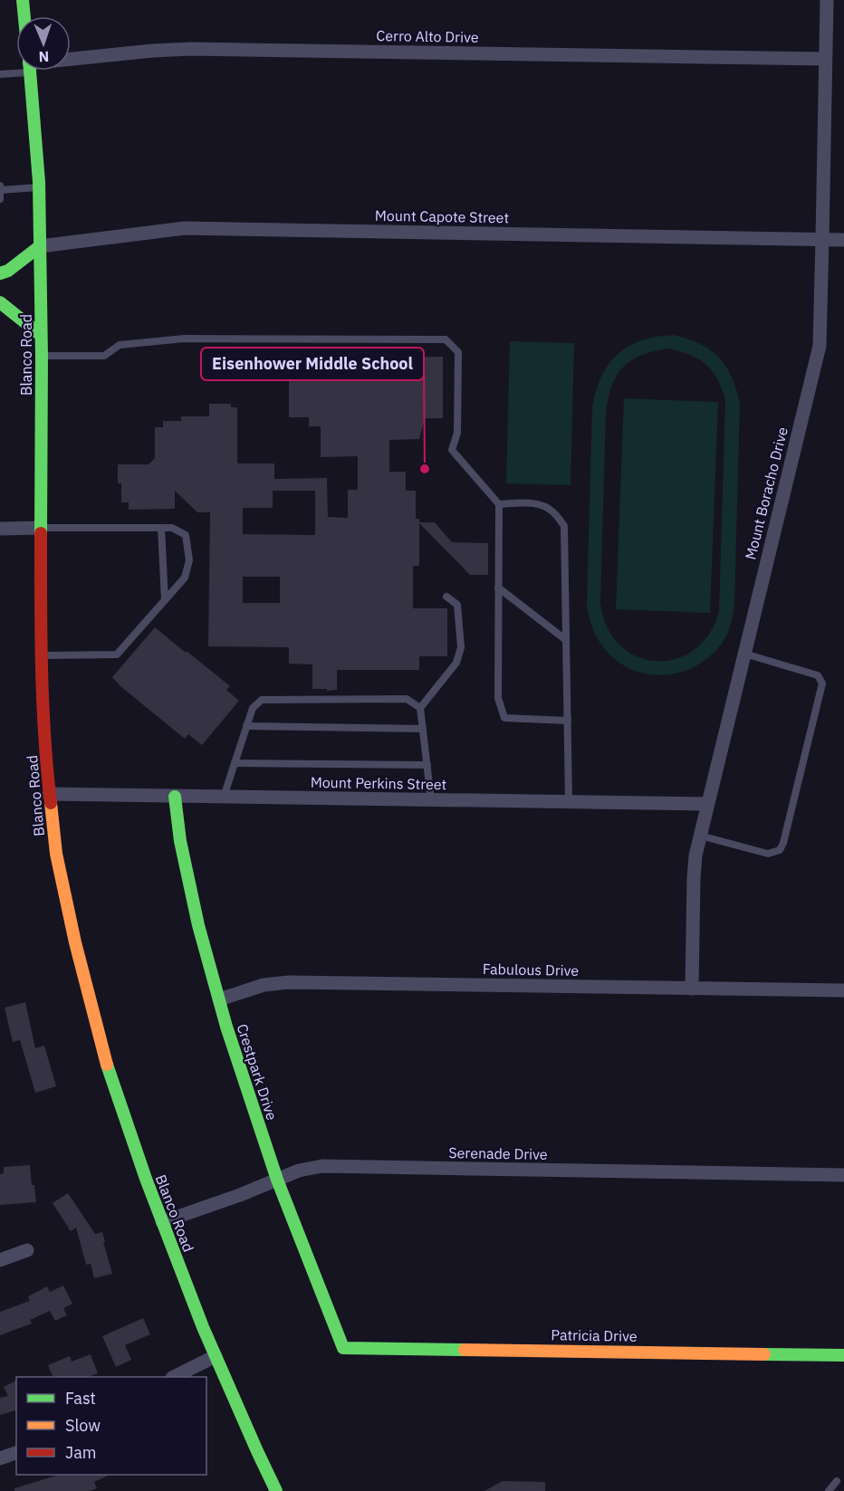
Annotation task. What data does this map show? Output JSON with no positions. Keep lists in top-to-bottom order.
{
  "streets": {
    "main road": ["Blanco Road", "Crestpark Drive", "Patricia Drive"],
    "street": [
      "Cerro Alto Drive",
      "Mount Capote Street",
      "Mount Boracho Drive",
      "Mount Perkins Street",
      "Fabulous Drive",
      "Serenade Drive"
    ]
  },
  "crossings": [
    ["Cerro Alto Drive", "Mount Boracho Drive"],
    ["Mount Capote Street", "Blanco Road"],
    ["Mount Capote Street", "Mount Boracho Drive"],
    ["Blanco Road", "Mount Perkins Street"],
    ["Blanco Road", "Serenade Drive"],
    ["Mount Boracho Drive", "Mount Perkins Street"],
    ["Mount Boracho Drive", "Fabulous Drive"],
    ["Mount Perkins Street", "Crestpark Drive"],
    ["Fabulous Drive", "Crestpark Drive"],
    ["Crestpark Drive", "Serenade Drive"],
    ["Crestpark Drive", "Patricia Drive"]
  ],
  "places": ["Eisenhower Middle School"],
  "legend": ["Fast", "Slow", "Jam"],
  "north": "bottom"
}
